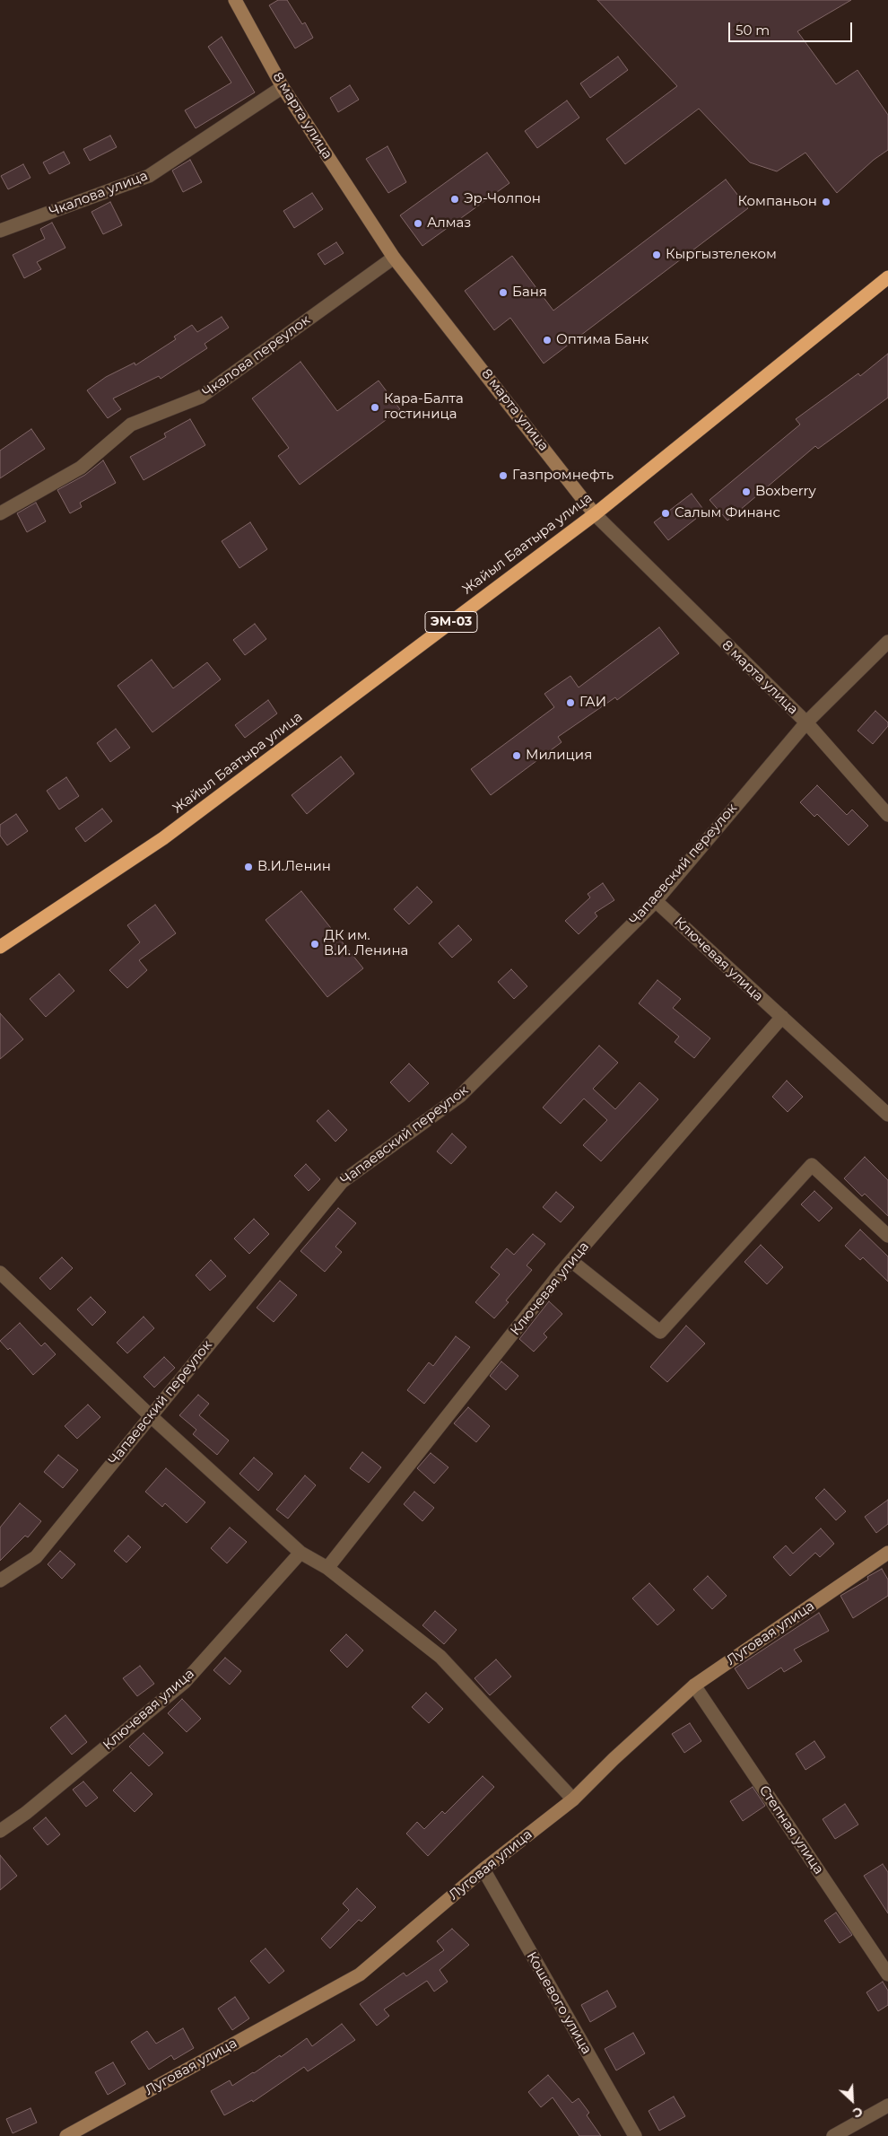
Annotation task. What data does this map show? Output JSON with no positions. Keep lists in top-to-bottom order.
{
  "streets": {
    "highway": ["Жайыл Баатыра улица", "ЭМ-03"],
    "street": [
      "8 марта улица",
      "Чкалова улица",
      "Чкалова переулок",
      "Чапаевский переулок",
      "Ключевая улица",
      "Луговая улица",
      "Степная улица",
      "Кошевого улица"
    ]
  },
  "crossings": [
    ["8 марта улица", "Чкалова улица"],
    ["8 марта улица", "Чкалова переулок"],
    ["8 марта улица", "Жайыл Баатыра улица"],
    ["8 марта улица", "Чапаевский переулок"],
    ["Чапаевский переулок", "Ключевая улица"],
    ["Луговая улица", "Степная улица"],
    ["Луговая улица", "Кошевого улица"]
  ],
  "places": [
    "Эр-Чолпон",
    "Компаньон",
    "Алмаз",
    "Кыргызтелеком",
    "Баня",
    "Оптима Банк",
    "Кара-Балта гостиница",
    "Газпромнефть",
    "Boxberry",
    "Салым Финанс",
    "ГАИ",
    "Милиция",
    "В.И.Ленин",
    "ДК им. В.И. Ленина"
  ],
  "scale_bar": "50 m",
  "north": "bottom right"
}
